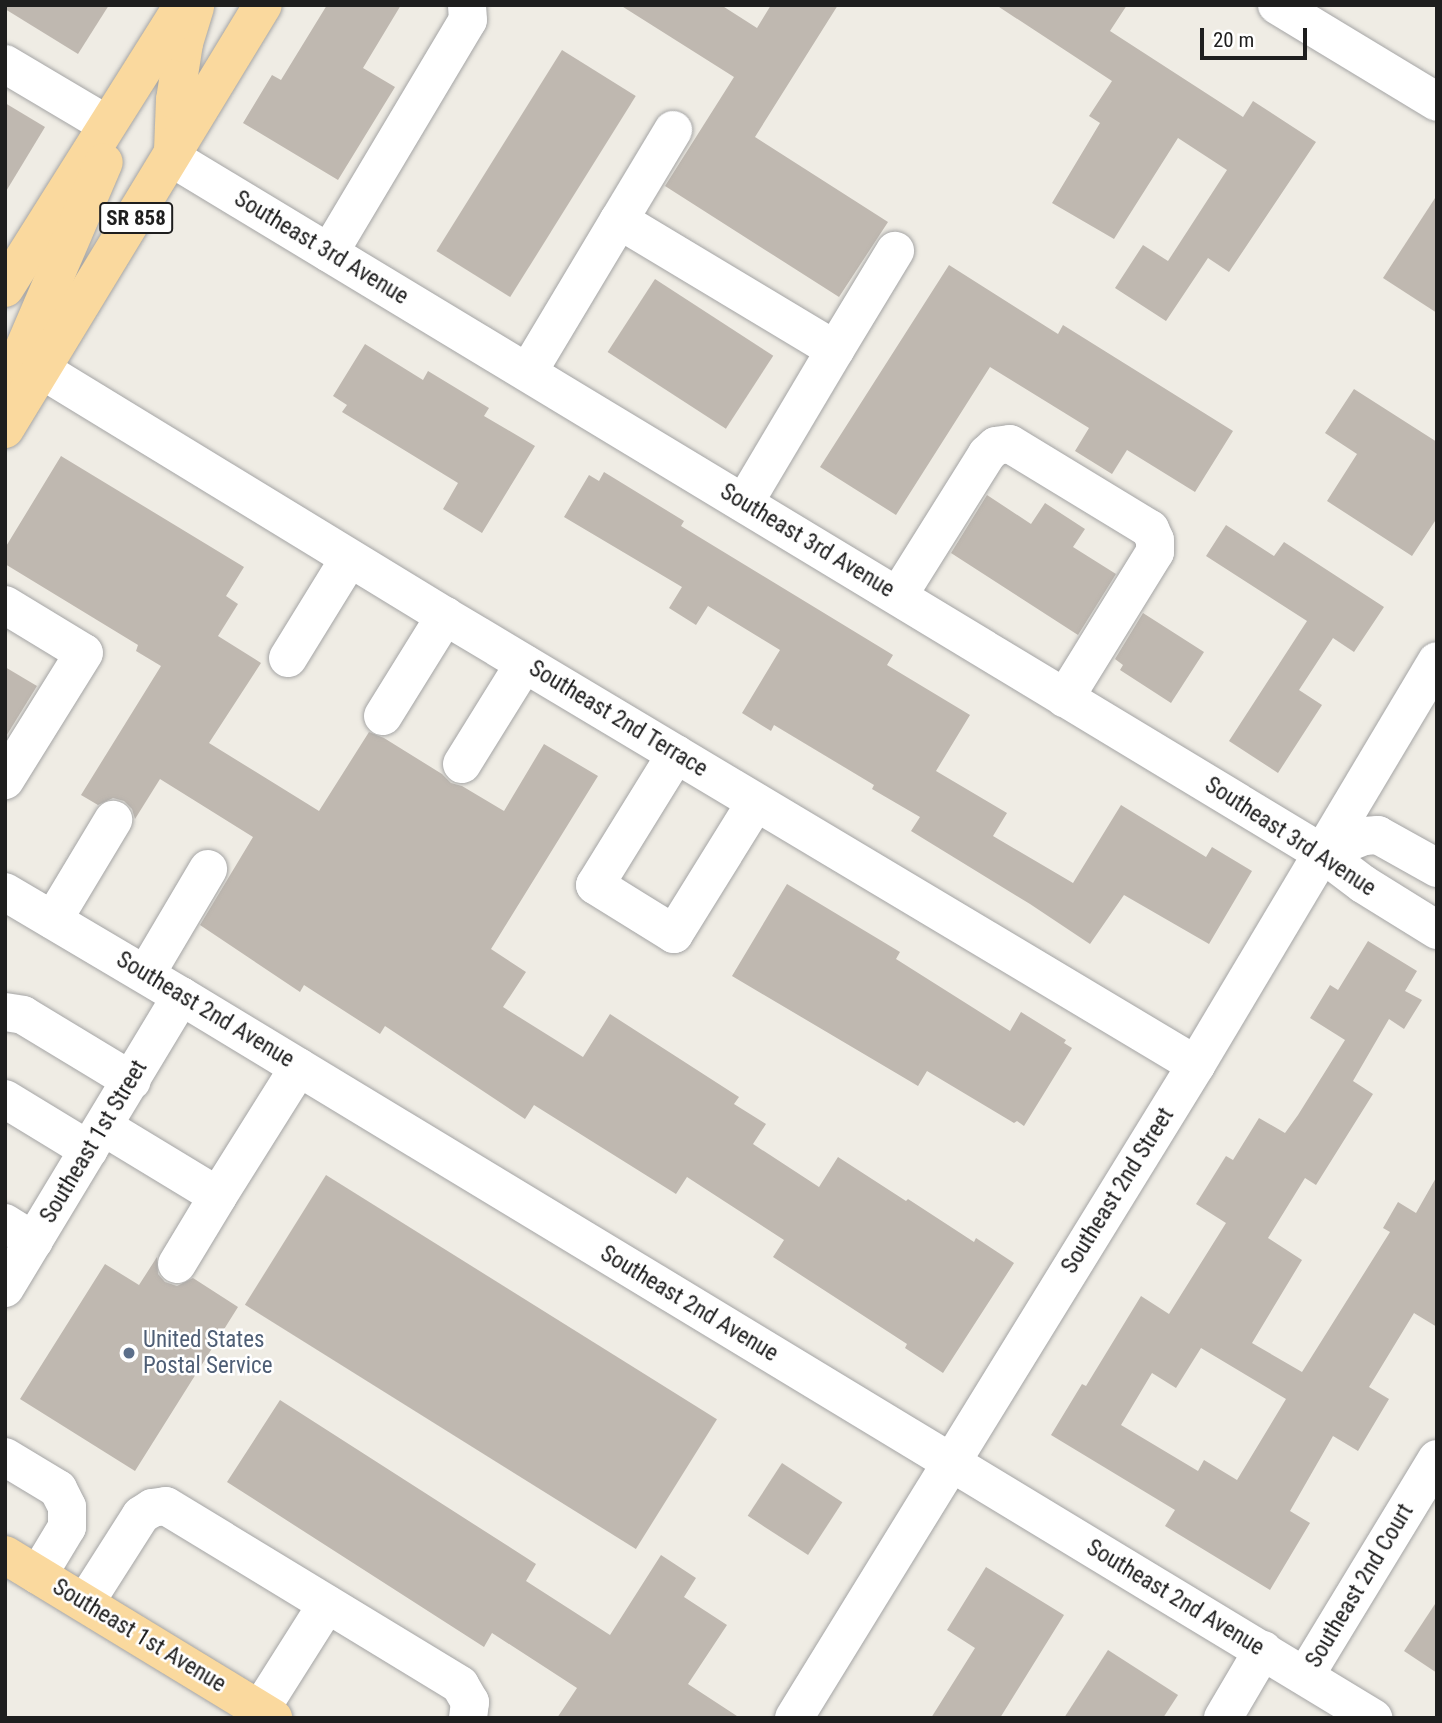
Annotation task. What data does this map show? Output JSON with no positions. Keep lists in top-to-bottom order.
{
  "streets": {
    "main road": ["SR 858", "Southeast 1st Avenue"],
    "street": [
      "Southeast 3rd Avenue",
      "Southeast 2nd Terrace",
      "Southeast 2nd Avenue",
      "Southeast 1st Street",
      "Southeast 2nd Street",
      "Southeast 2nd Court"
    ]
  },
  "crossings": [
    ["SR 858", "Southeast 3rd Avenue"],
    ["SR 858", "Southeast 2nd Terrace"],
    ["Southeast 3rd Avenue", "Southeast 2nd Street"],
    ["Southeast 2nd Terrace", "Southeast 2nd Street"],
    ["Southeast 2nd Avenue", "Southeast 1st Street"],
    ["Southeast 2nd Avenue", "Southeast 2nd Street"],
    ["Southeast 2nd Avenue", "Southeast 2nd Court"]
  ],
  "places": ["United States Postal Service"],
  "scale_bar": "20 m"
}
